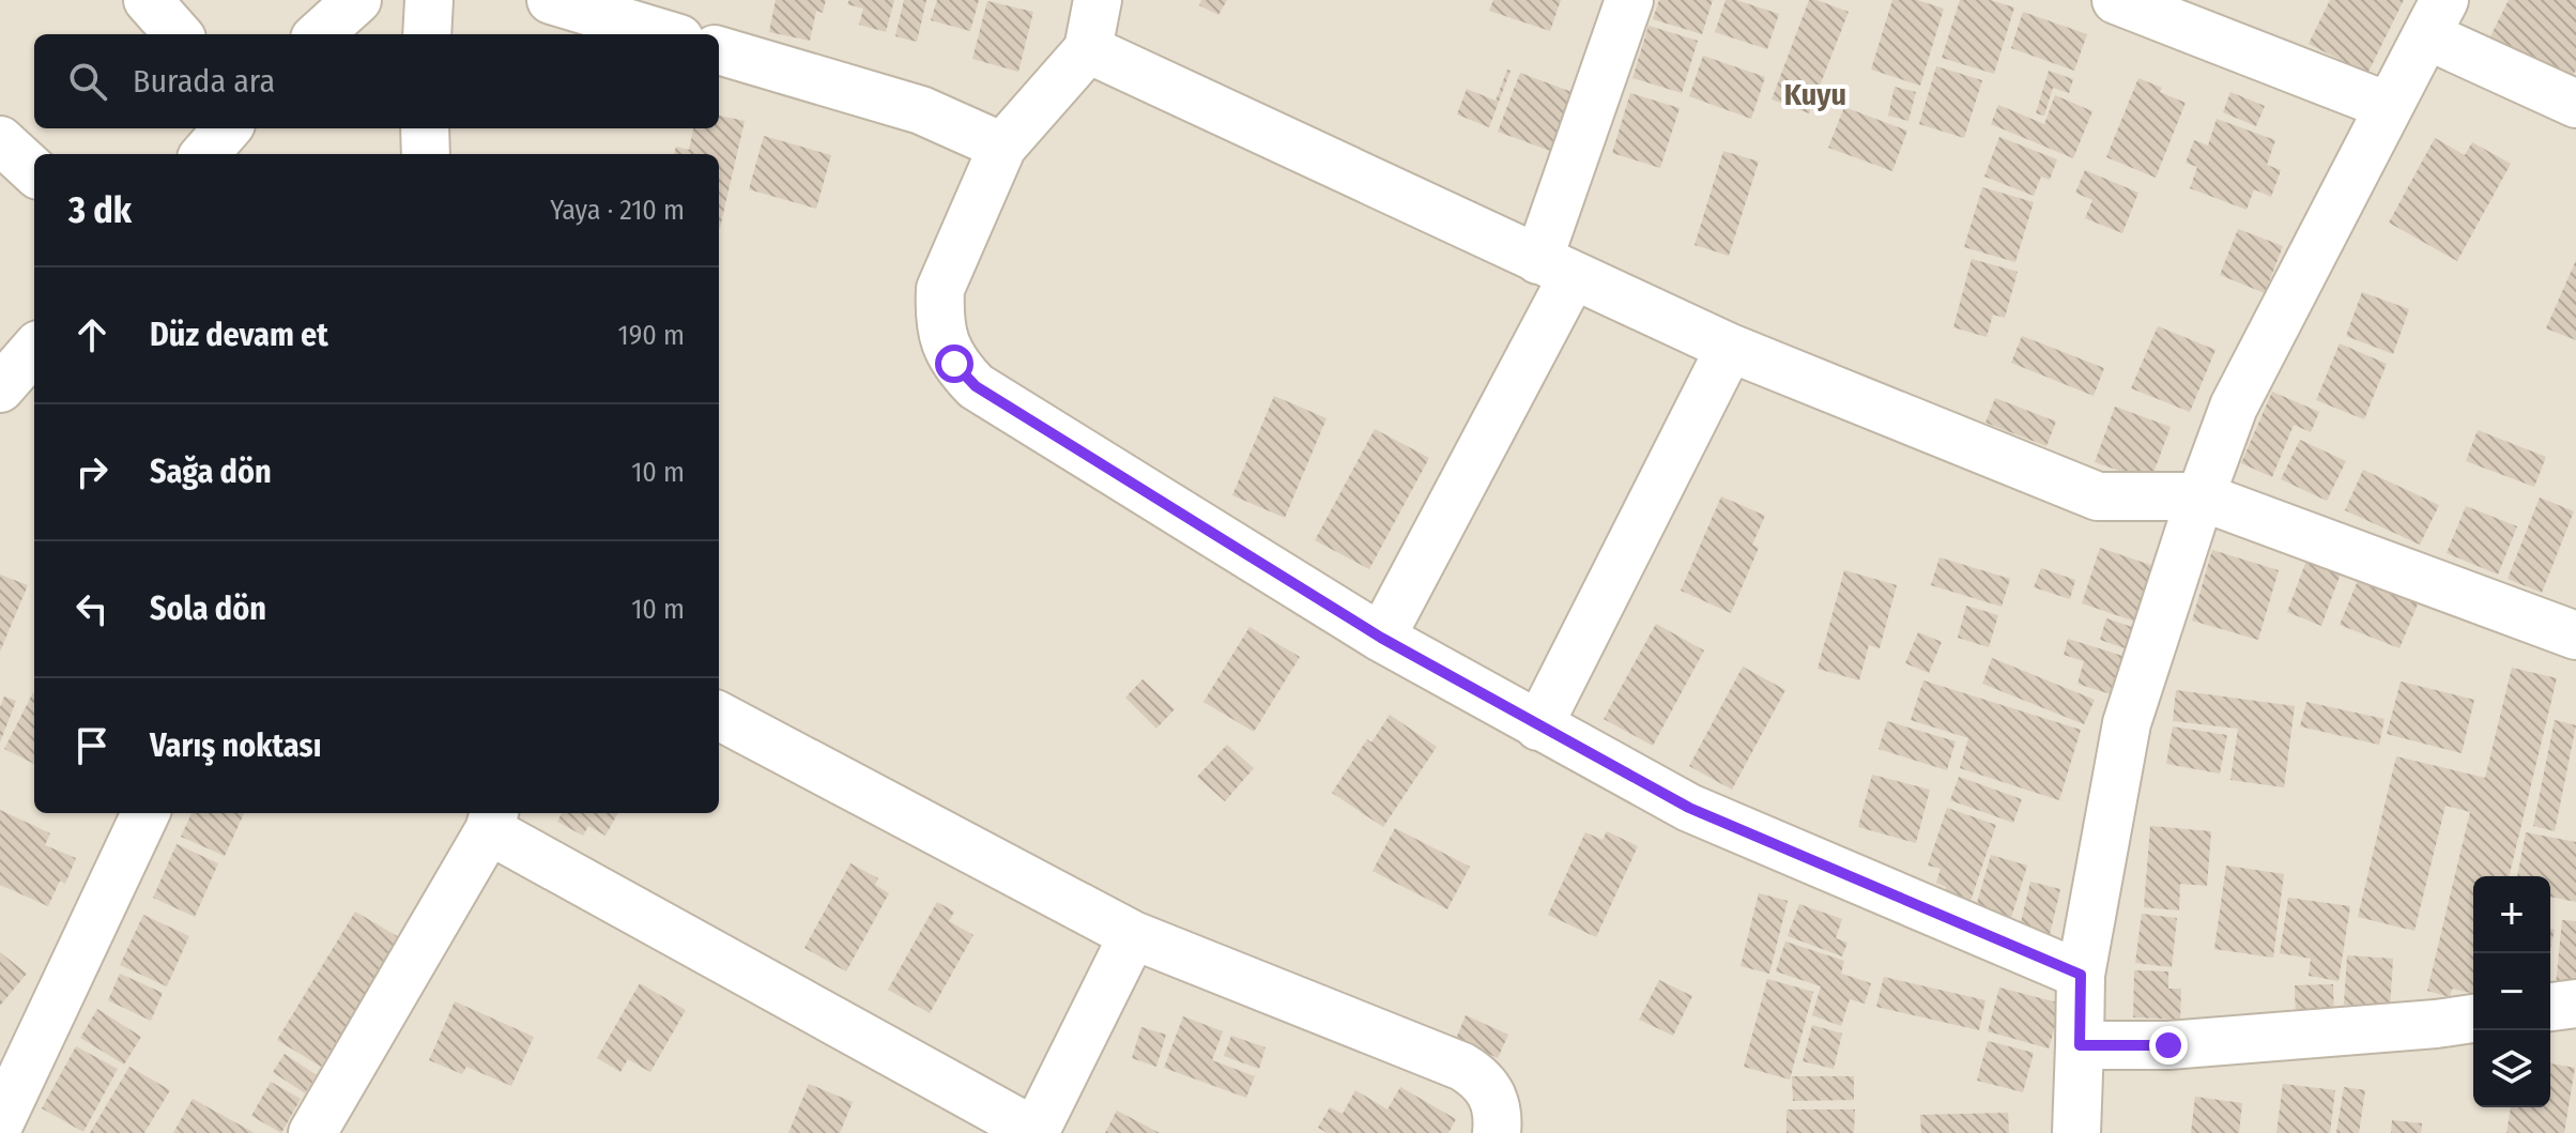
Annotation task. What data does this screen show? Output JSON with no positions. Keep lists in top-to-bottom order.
{
  "districts": ["Kuyu"],
  "page": {
    "search": "Burada ara",
    "heading": ["3 dk", "Yaya · 210 m"],
    "list": [
      ["Düz devam et", "190 m"],
      ["Sağa dön", "10 m"],
      ["Sola dön", "10 m"],
      "Varış noktası"
    ],
    "map_buttons": ["+", "−"]
  }
}
